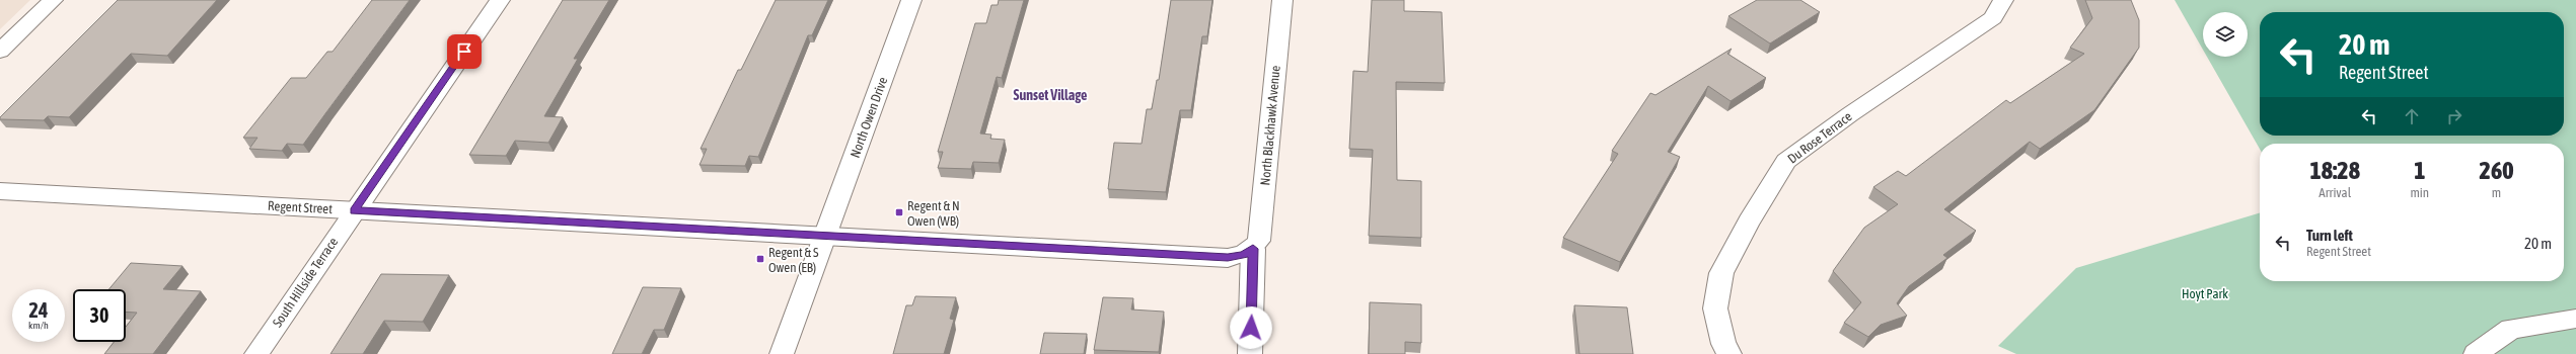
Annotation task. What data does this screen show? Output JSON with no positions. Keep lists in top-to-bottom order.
{
  "streets": {
    "street": [
      "North Owen Drive",
      "North Blackhawk Avenue",
      "Du Rose Terrace",
      "Regent Street",
      "South Hillside Terrace"
    ]
  },
  "crossings": [
    ["North Owen Drive", "Regent Street"],
    ["North Blackhawk Avenue", "Regent Street"],
    ["Regent Street", "South Hillside Terrace"]
  ],
  "districts": ["Sunset Village"],
  "parks": ["Hoyt Park"],
  "places": {
    "transit": ["Regent & N Owen (WB)", "Regent & S Owen (EB)"]
  },
  "page": {
    "turn": ["20 m", "Regent Street"],
    "eta": [
      "18:28",
      "Arrival",
      "1",
      "min",
      "260",
      "m"
    ],
    "list": [
      {
        "name": "Turn left",
        "note": "Regent Street",
        "value": "20 m"
      }
    ],
    "speed": "24 km/h",
    "limit": "30"
  }
}
